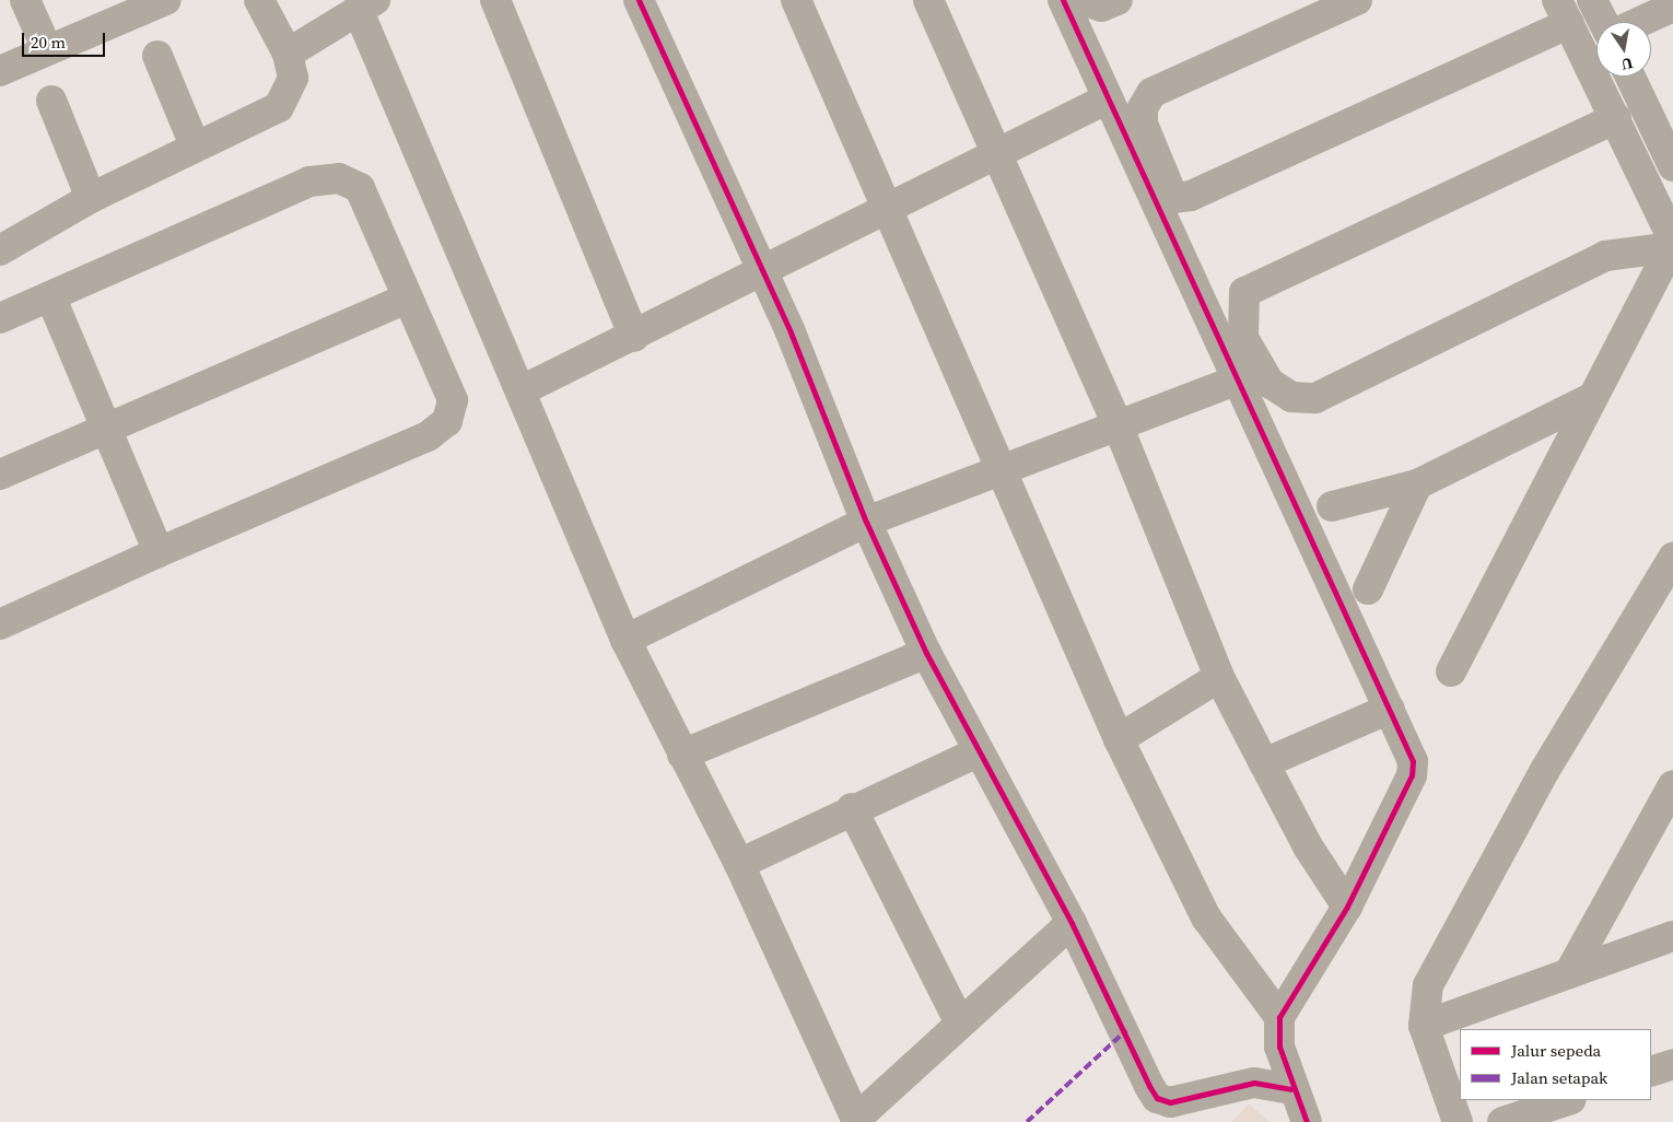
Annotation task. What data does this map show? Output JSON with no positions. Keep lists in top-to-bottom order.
{
  "legend": ["Jalur sepeda", "Jalan setapak"],
  "scale_bar": "20 m",
  "north": "bottom"
}
